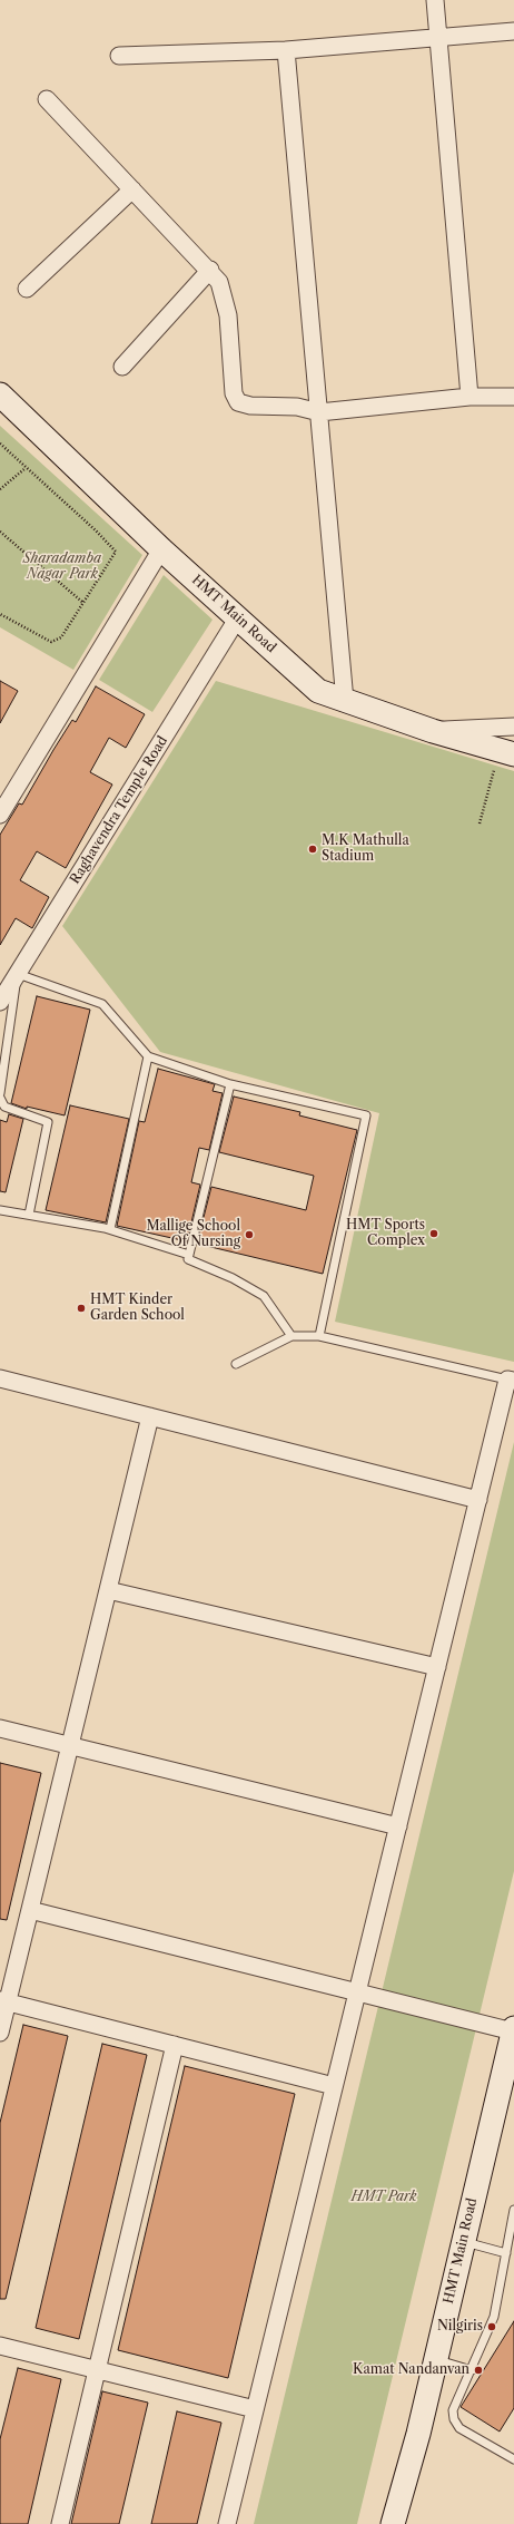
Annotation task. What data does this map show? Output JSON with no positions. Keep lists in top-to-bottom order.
{
  "streets": {
    "street": ["HMT Main Road", "Raghavendra Temple Road"]
  },
  "crossings": [
    ["HMT Main Road", "Raghavendra Temple Road"]
  ],
  "parks": ["Sharadamba Nagar Park", "HMT Park"],
  "places": [
    "M.K Mathulla Stadium",
    "HMT Sports Complex",
    "Mallige School Of Nursing",
    "HMT Kinder Garden School",
    "Nilgiris",
    "Kamat Nandanvan"
  ]
}
